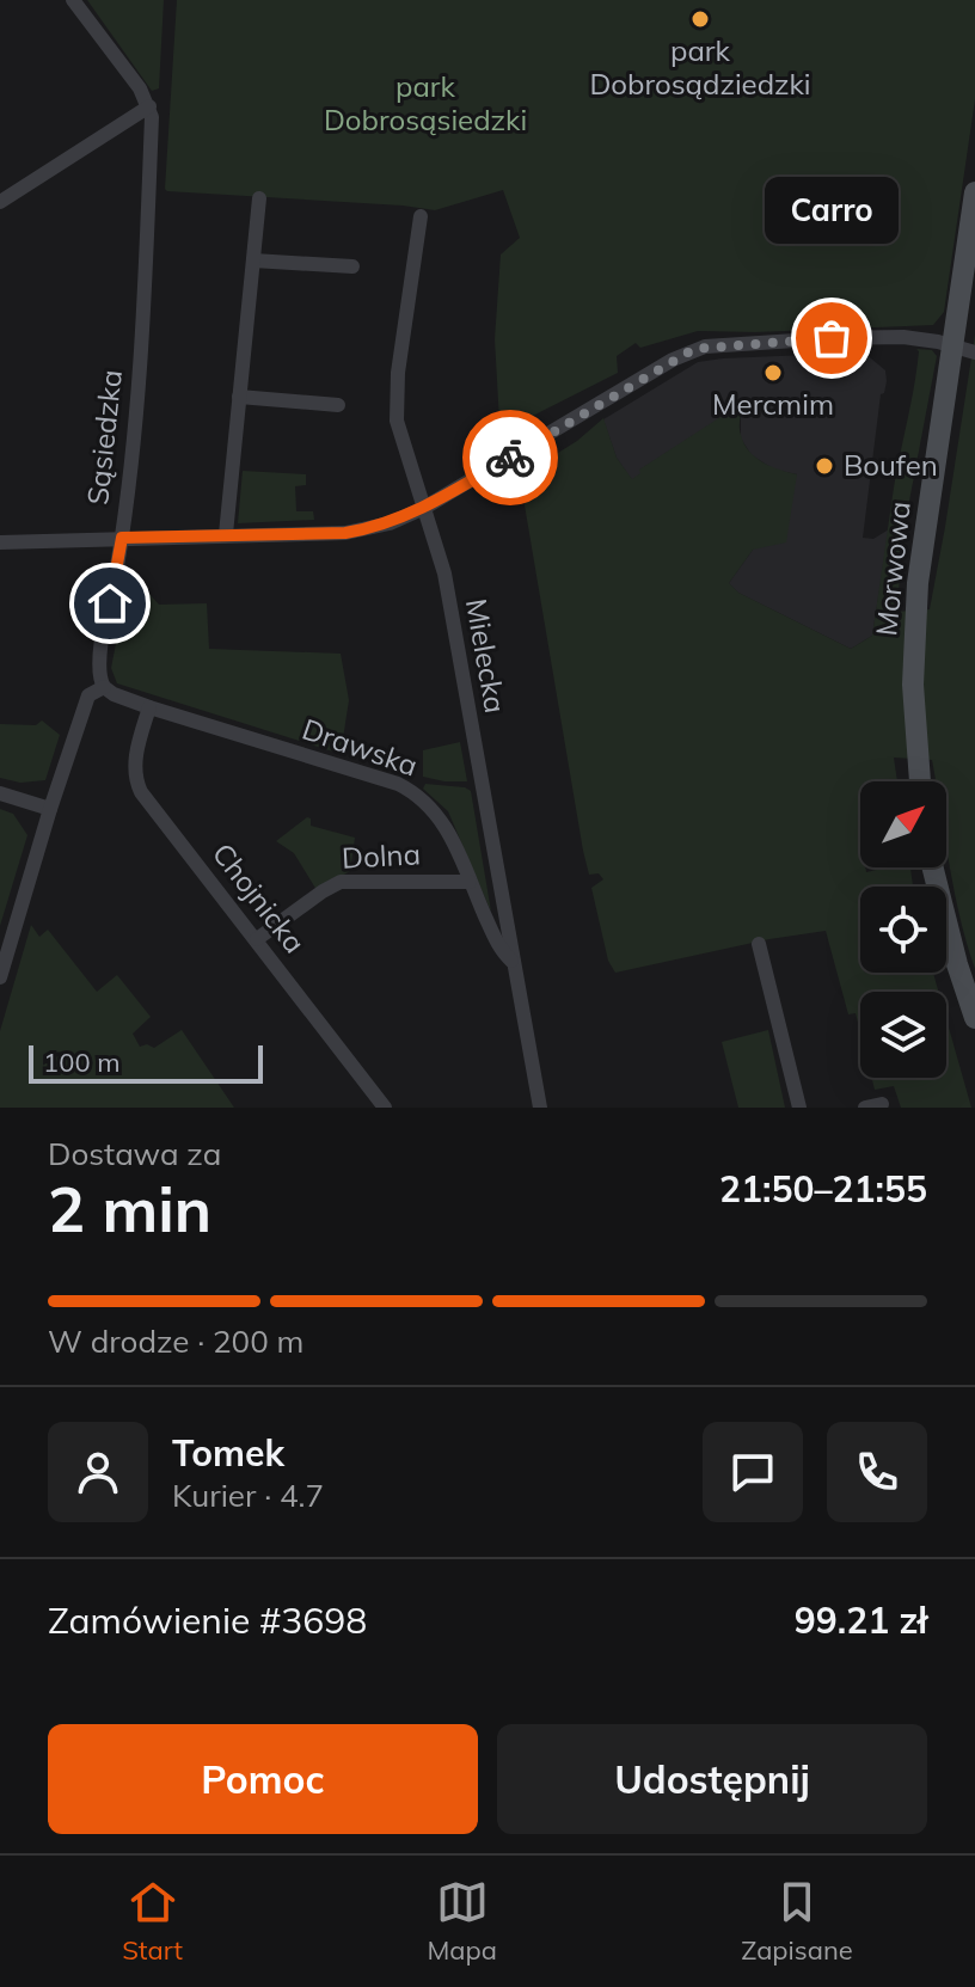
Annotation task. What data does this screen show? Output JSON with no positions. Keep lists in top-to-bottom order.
{
  "streets": {
    "main road": ["Morwowa"],
    "street": [
      "Sąsiedzka",
      "Mielecka",
      "Drawska",
      "Dolna",
      "Chojnicka"
    ]
  },
  "crossings": [
    ["Sąsiedzka", "Drawska"],
    ["Mielecka", "Drawska"],
    ["Drawska", "Dolna"],
    ["Drawska", "Chojnicka"],
    ["Dolna", "Chojnicka"]
  ],
  "parks": ["park Dobrosąsiedzki"],
  "places": [
    "park Dobrosądziedzki",
    "Carro",
    "Mercmim",
    "Boufen"
  ],
  "scale_bar": "100 m",
  "north": "top right",
  "page": {
    "bubble": "Carro",
    "scale": "100 m",
    "heading": ["2 min", "Dostawa za", "21:50–21:55"],
    "panel": [
      "Tomek",
      "Kurier · 4.7",
      "Zamówienie #3698",
      "99.21 zł"
    ],
    "bar": "W drodze · 200 m",
    "buttons": ["Pomoc", "Udostępnij"],
    "tabs": ["Start", "Mapa", "Zapisane"]
  }
}
